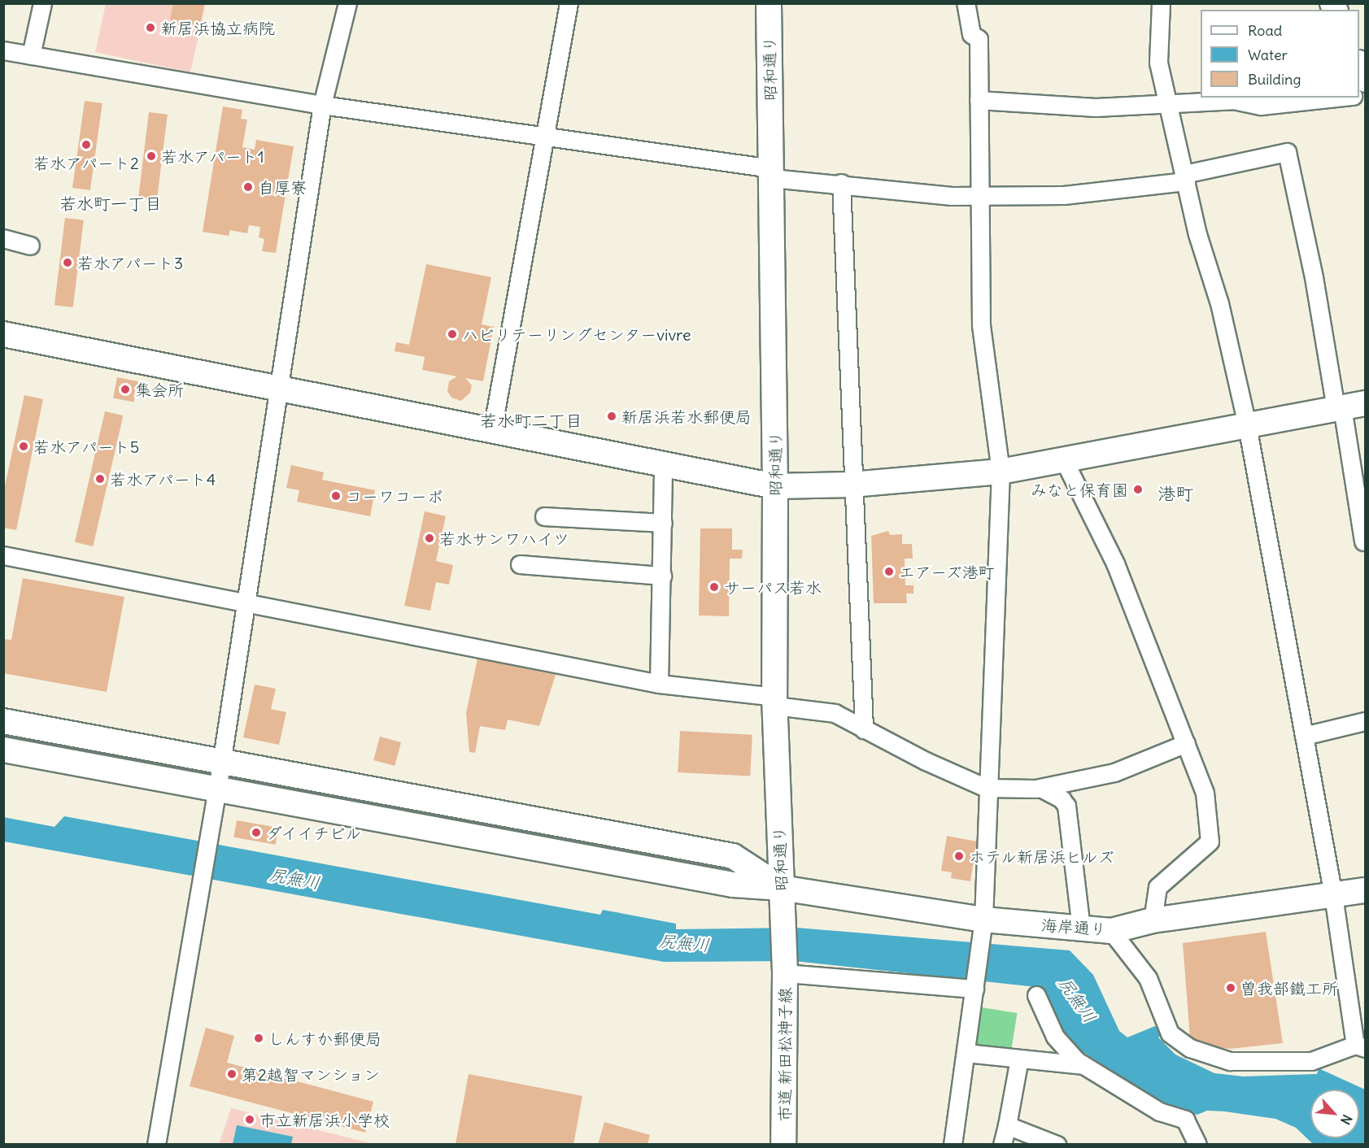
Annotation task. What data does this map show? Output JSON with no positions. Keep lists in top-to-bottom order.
{
  "streets": {
    "street": ["昭和通り", "海岸通り", "市道 新田松神子線"]
  },
  "crossings": [
    ["昭和通り", "海岸通り"],
    ["昭和通り", "市道 新田松神子線"]
  ],
  "districts": ["若水町一丁目", "若水町二丁目", "港町"],
  "water": ["尻無川"],
  "places": [
    "新居浜協立病院",
    "若水アパート2",
    "若水アパート1",
    "自厚寮",
    "若水アパート3",
    "ハビリテーリングセンターvivre",
    "集会所",
    "新居浜若水郵便局",
    "若水アパート5",
    "若水アパート4",
    "みなと保育園",
    "コーワコーポ",
    "若水サンワハイツ",
    "エアーズ港町",
    "サーパス若水",
    "ダイイチビル",
    "ホテル新居浜ヒルズ",
    "曽我部鐵工所",
    "しんすか郵便局",
    "第2越智マンション",
    "市立新居浜小学校"
  ],
  "legend": ["Road", "Water", "Building"],
  "north": "bottom right"
}
